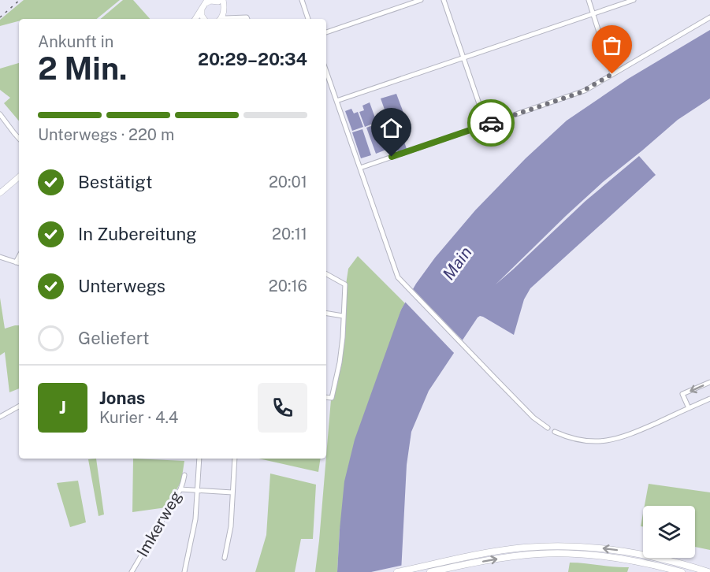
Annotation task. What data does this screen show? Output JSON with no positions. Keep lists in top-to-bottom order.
{
  "streets": {
    "street": ["Imkerweg"]
  },
  "water": ["Main"],
  "page": {
    "heading": ["2 Min.", "Ankunft in", "20:29–20:34"],
    "panel": ["Jonas", "Kurier · 4.4"],
    "bar": "Unterwegs · 220 m",
    "list": [
      ["Bestätigt", "20:01"],
      ["In Zubereitung", "20:11"],
      ["Unterwegs", "20:16"],
      "Geliefert"
    ],
    "round": "J"
  }
}
